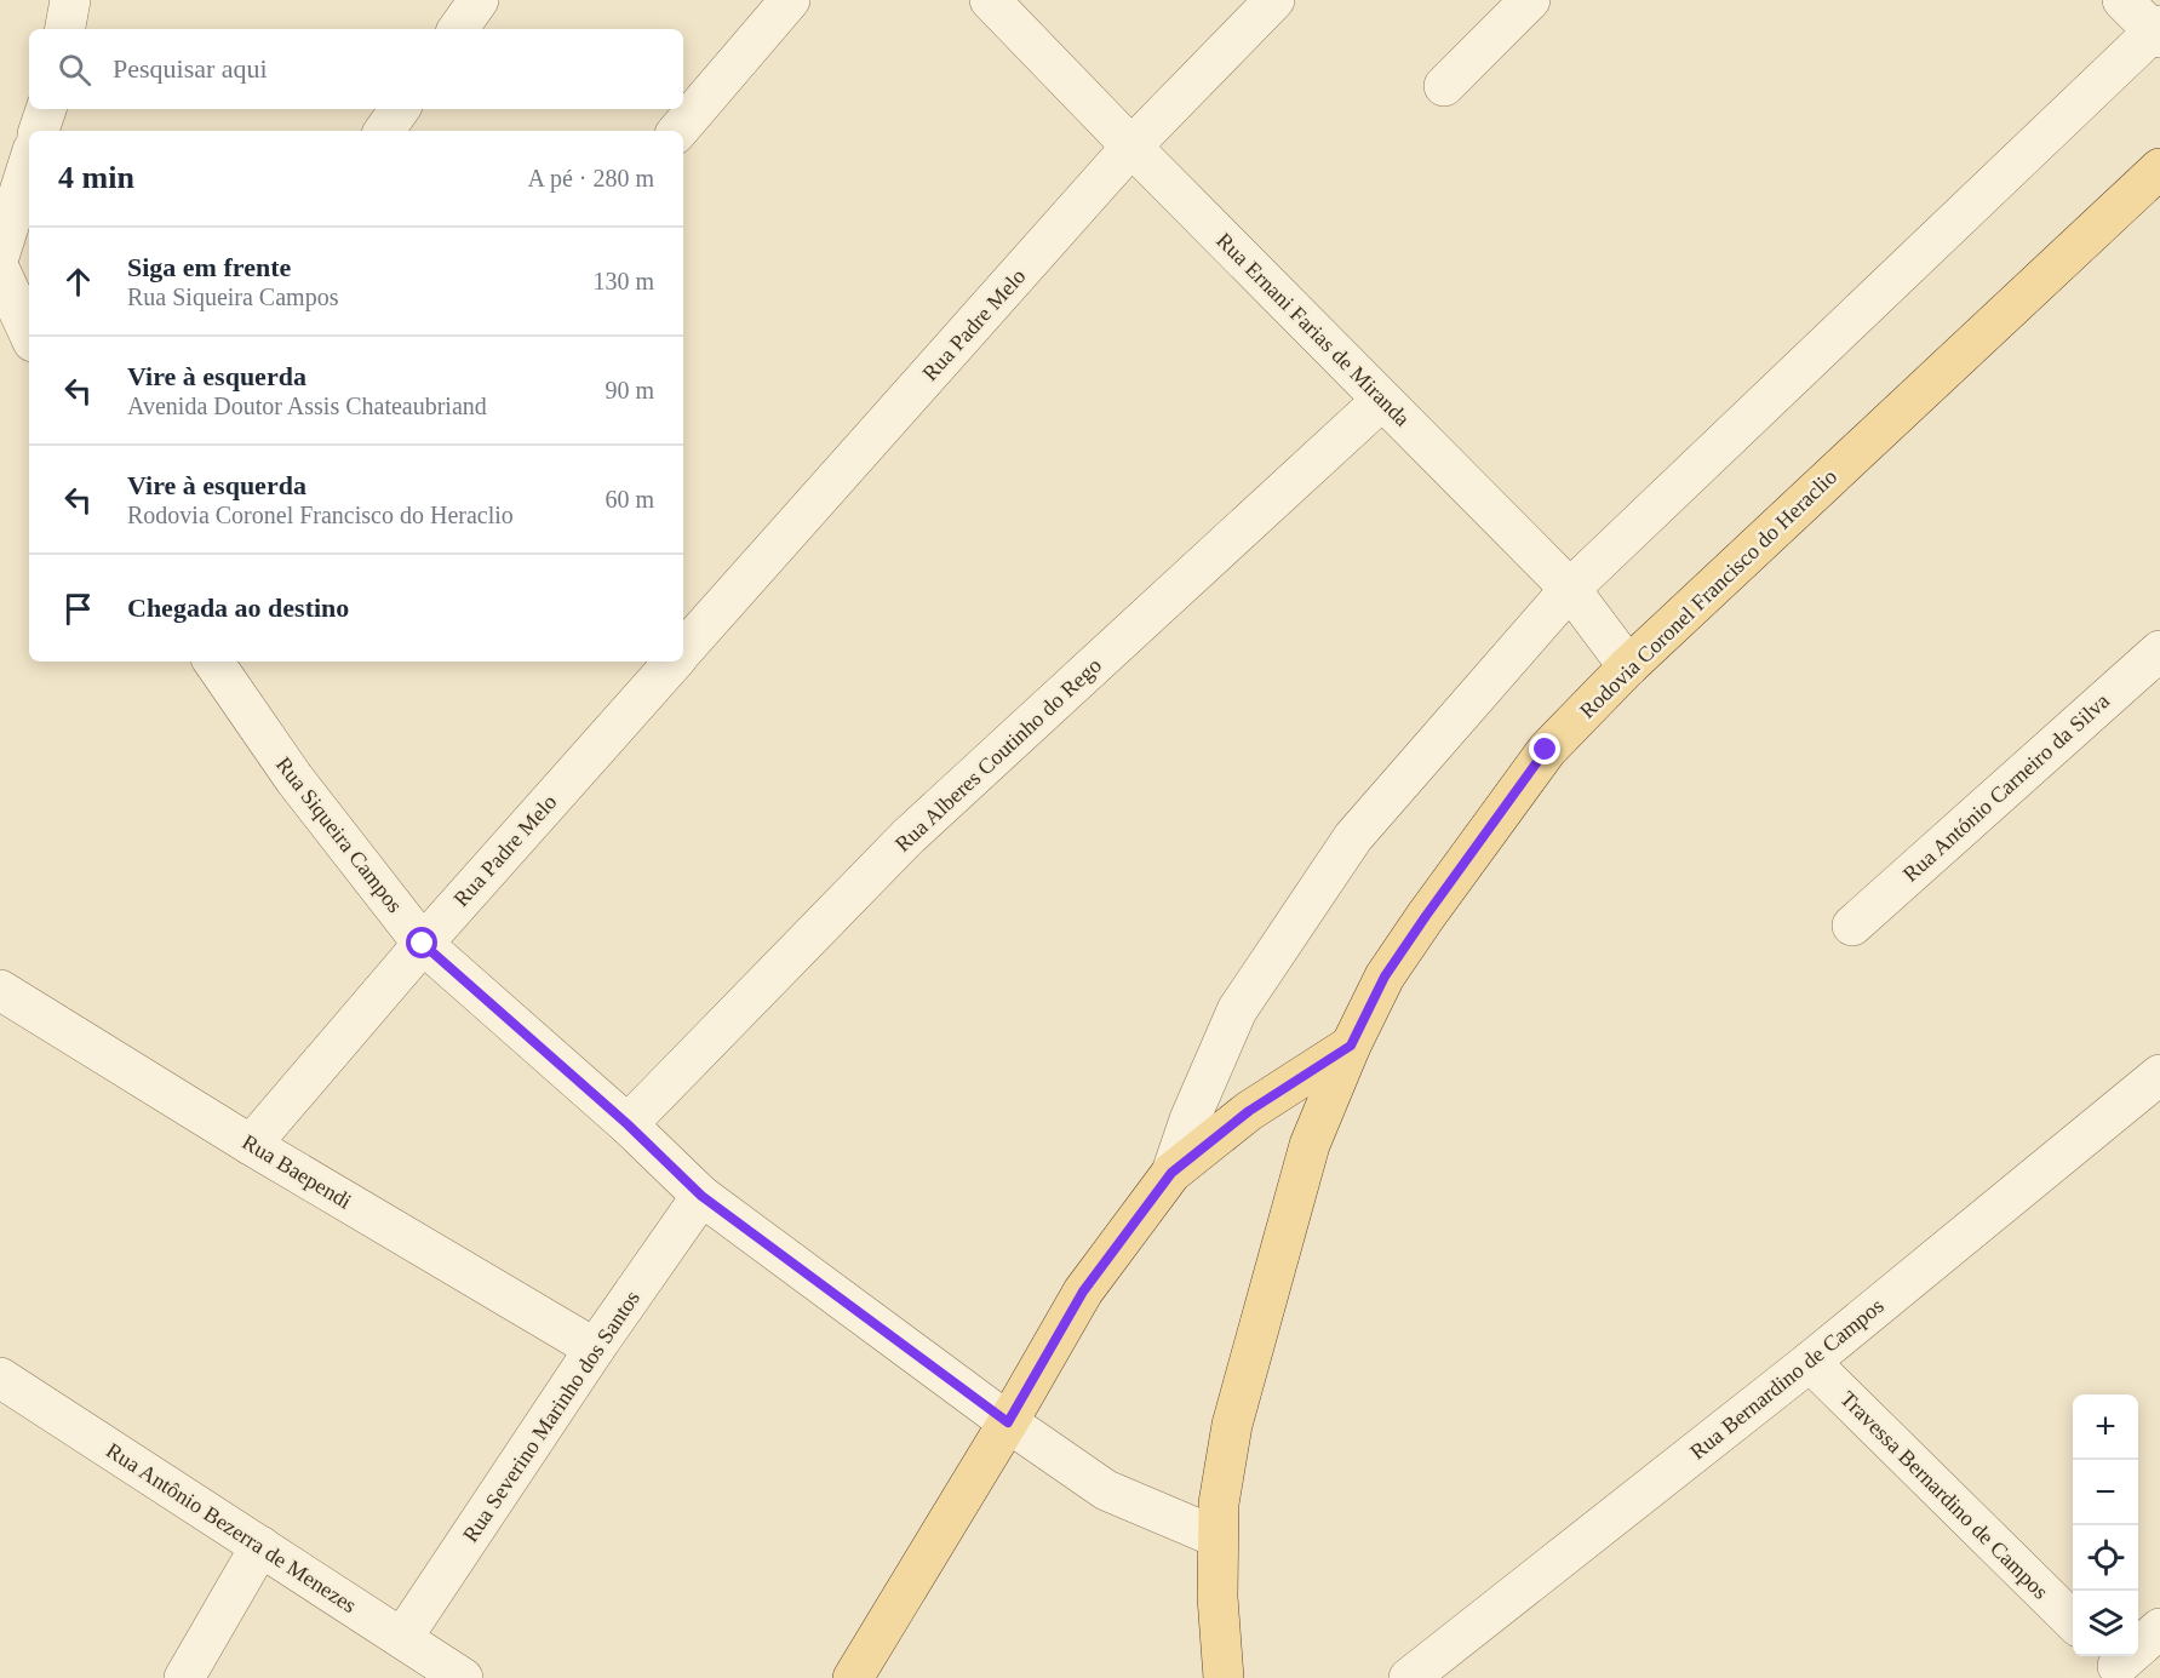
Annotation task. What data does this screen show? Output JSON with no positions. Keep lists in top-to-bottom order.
{
  "streets": {
    "main road": ["Rodovia Coronel Francisco do Heraclio"],
    "street": [
      "Rua Padre Melo",
      "Rua Ernani Farias de Miranda",
      "Rua Alberes Coutinho do Rego",
      "Rua António Carneiro da Silva",
      "Rua Siqueira Campos",
      "Rua Baependi",
      "Rua Bernardino de Campos",
      "Rua Severino Marinho dos Santos",
      "Travessa Bernardino de Campos",
      "Rua Antônio Bezerra de Menezes"
    ]
  },
  "crossings": [
    ["Rua Padre Melo", "Rua Ernani Farias de Miranda"],
    ["Rua Padre Melo", "Rua Siqueira Campos"],
    ["Rua Padre Melo", "Rua Baependi"],
    ["Rua Ernani Farias de Miranda", "Rodovia Coronel Francisco do Heraclio"],
    ["Rua Ernani Farias de Miranda", "Rua Alberes Coutinho do Rego"],
    ["Rodovia Coronel Francisco do Heraclio", "Rua Siqueira Campos"],
    ["Rua Alberes Coutinho do Rego", "Rua Siqueira Campos"],
    ["Rua Siqueira Campos", "Rua Severino Marinho dos Santos"],
    ["Rua Baependi", "Rua Severino Marinho dos Santos"],
    ["Rua Bernardino de Campos", "Travessa Bernardino de Campos"],
    ["Rua Severino Marinho dos Santos", "Rua Antônio Bezerra de Menezes"]
  ],
  "page": {
    "search": "Pesquisar aqui",
    "heading": ["4 min", "A pé · 280 m"],
    "list": [
      ["Siga em frente", "Rua Siqueira Campos", "130 m"],
      ["Vire à esquerda", "Avenida Doutor Assis Chateaubriand", "90 m"],
      ["Vire à esquerda", "Rodovia Coronel Francisco do Heraclio", "60 m"],
      "Chegada ao destino"
    ],
    "map_buttons": ["+", "−"]
  }
}
